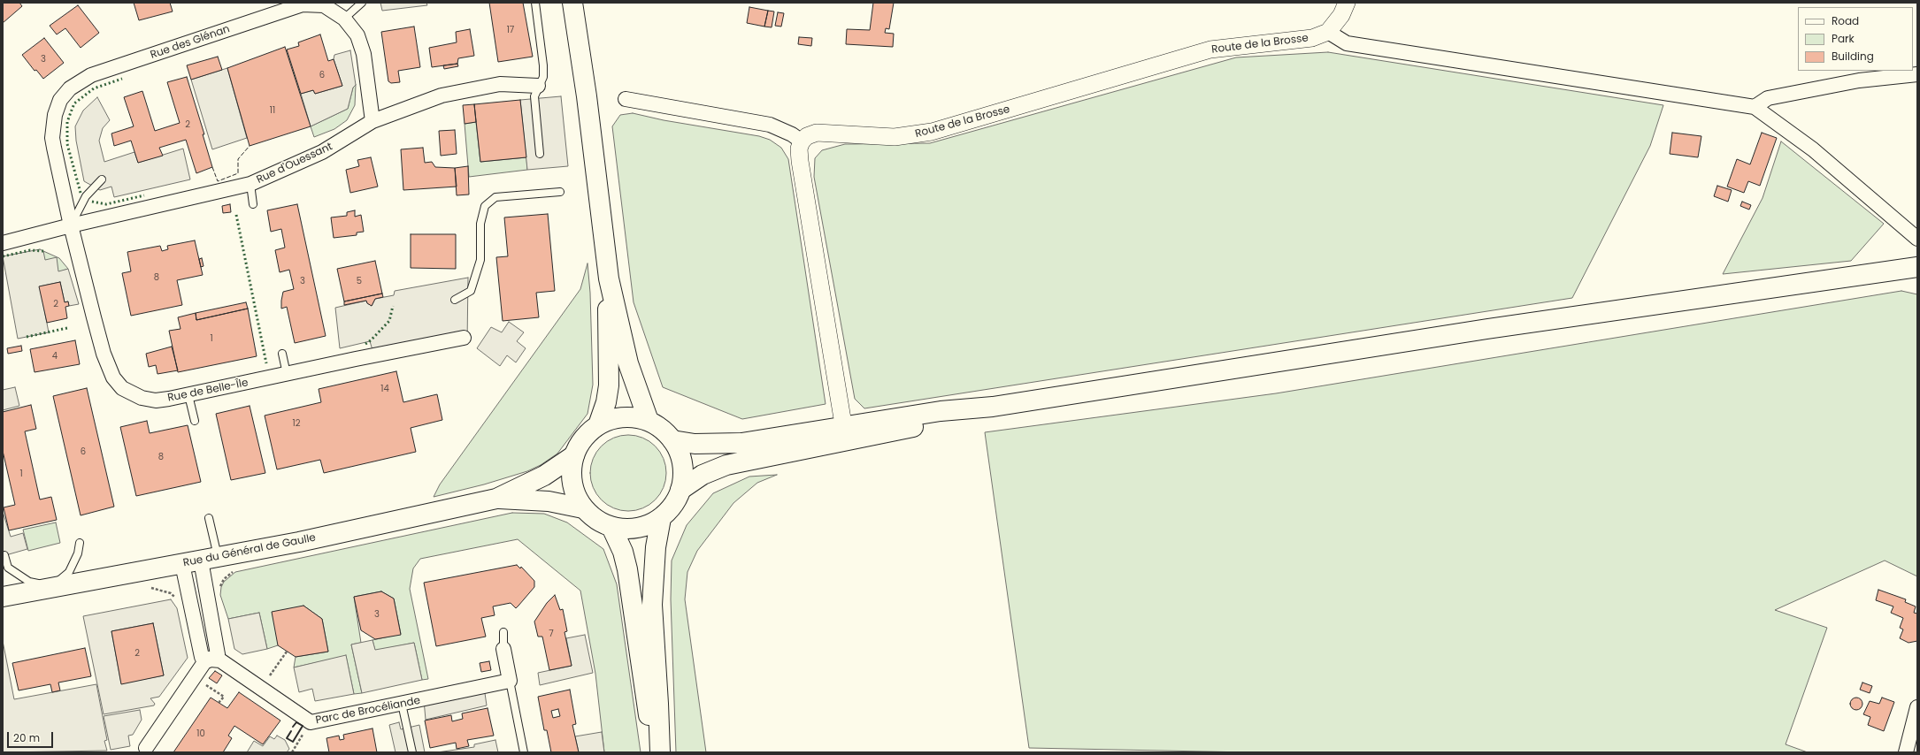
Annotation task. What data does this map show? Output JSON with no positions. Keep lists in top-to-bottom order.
{
  "streets": {
    "main road": ["Rue du Général de Gaulle"],
    "street": [
      "Rue des Glénan",
      "Route de la Brosse",
      "Rue d'Ouessant",
      "Rue de Belle-Île",
      "Parc de Brocéliande"
    ]
  },
  "crossings": [
    ["Rue des Glénan", "Rue d'Ouessant"],
    ["Rue des Glénan", "Rue de Belle-Île"],
    ["Rue d'Ouessant", "Rue de Belle-Île"]
  ],
  "house_numbers": [
    "17",
    "3",
    "6",
    "11",
    "2",
    "8",
    "3",
    "5",
    "2",
    "1",
    "4",
    "14",
    "12",
    "6",
    "8",
    "1",
    "3",
    "7",
    "2",
    "10"
  ],
  "legend": ["Road", "Park", "Building"],
  "scale_bar": "20 m"
}
